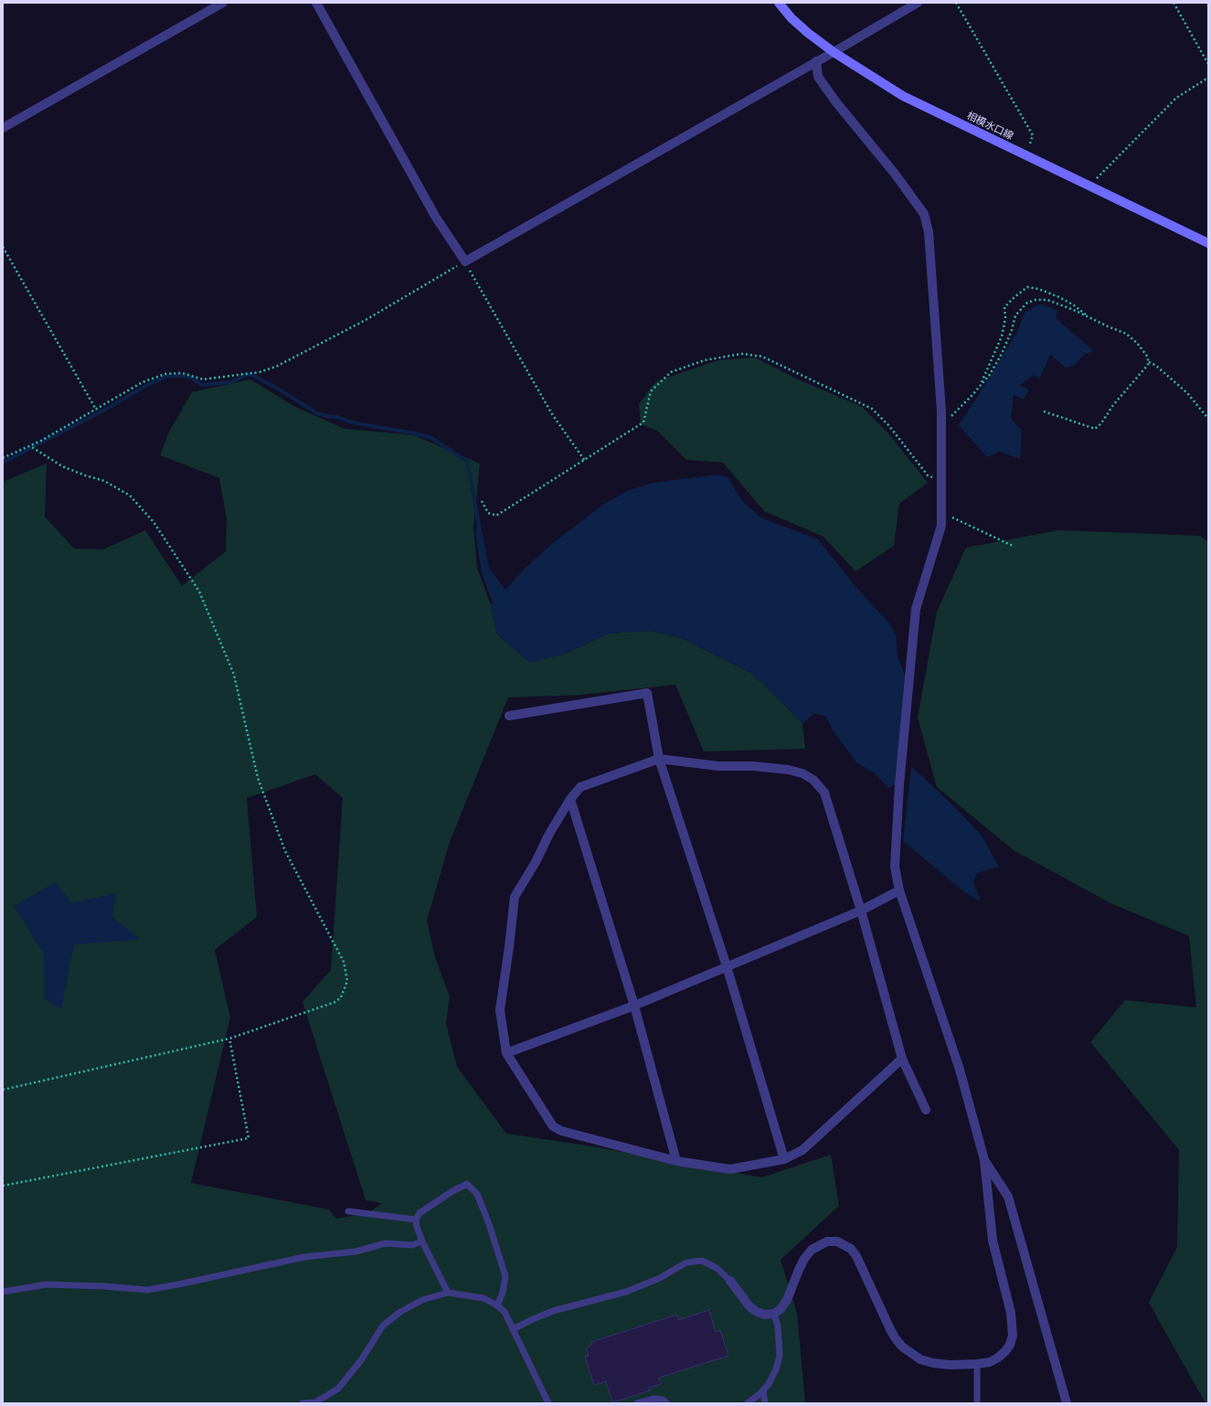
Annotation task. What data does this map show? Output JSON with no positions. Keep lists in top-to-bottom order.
{
  "streets": {
    "main road": ["相模水口線"]
  }
}
